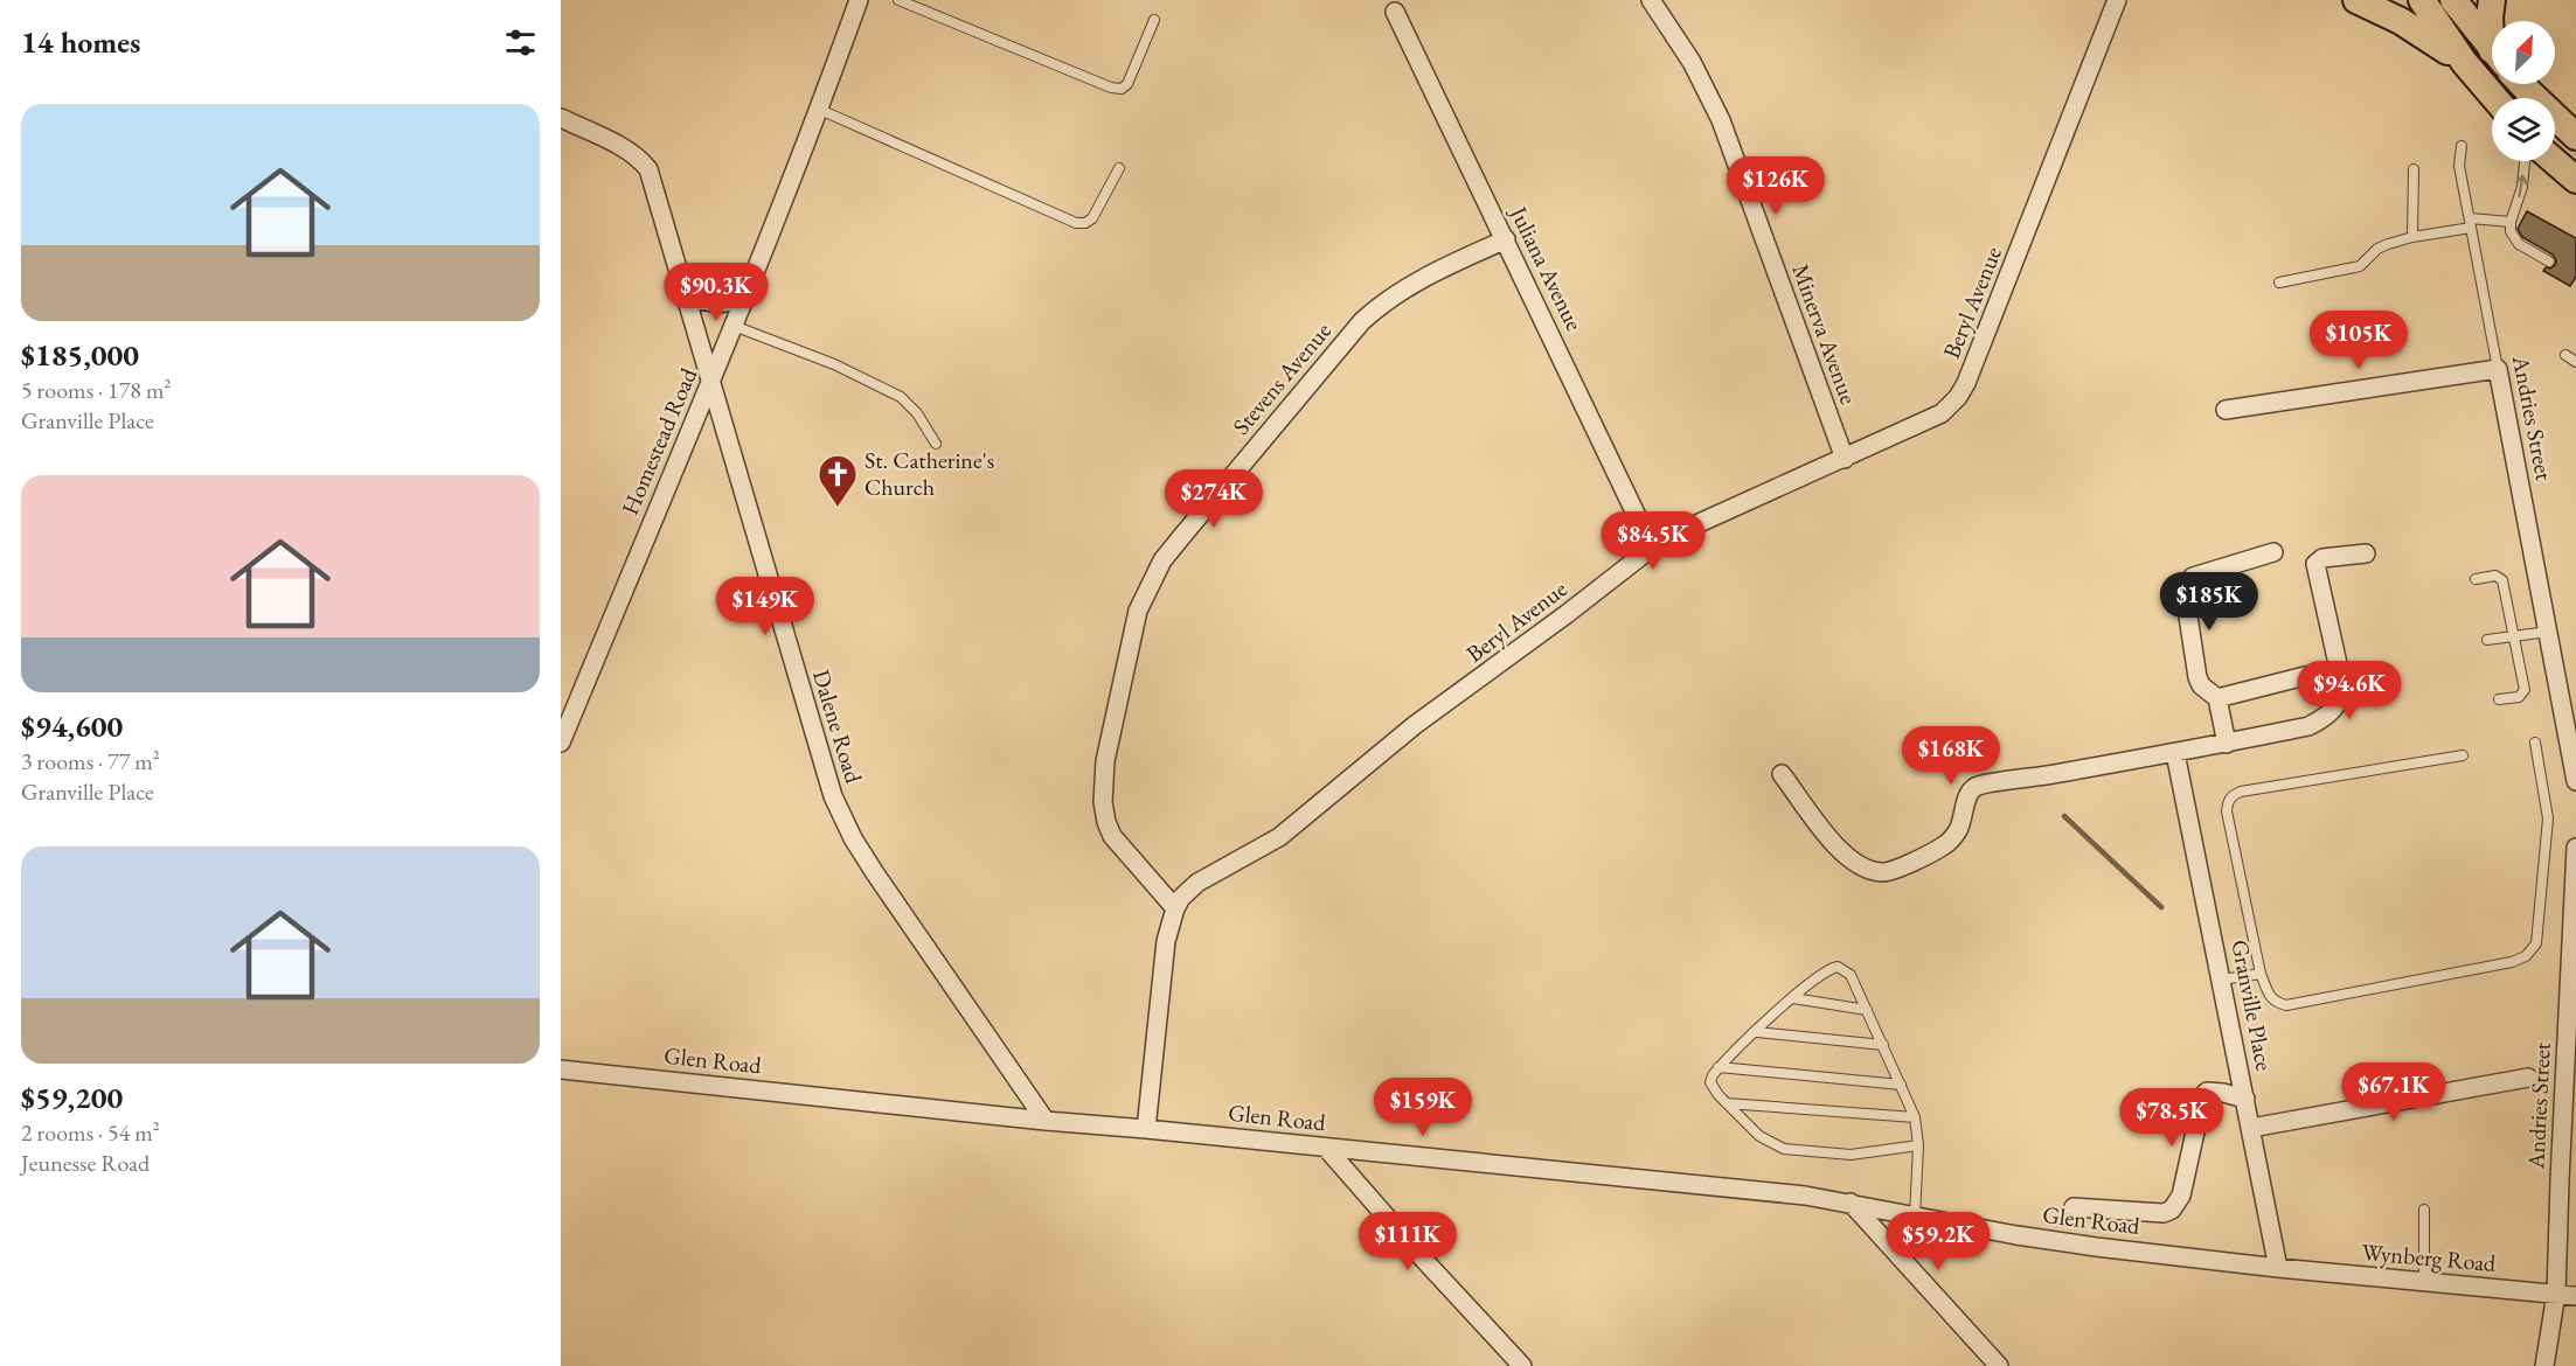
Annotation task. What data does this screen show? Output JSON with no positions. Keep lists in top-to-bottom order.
{
  "streets": {
    "street": [
      "Juliana Avenue",
      "Beryl Avenue",
      "Minerva Avenue",
      "Stevens Avenue",
      "Andries Street",
      "Homestead Road",
      "Dalene Road",
      "Granville Place",
      "Glen Road",
      "Wynberg Road"
    ]
  },
  "crossings": [
    ["Juliana Avenue", "Beryl Avenue"],
    ["Juliana Avenue", "Stevens Avenue"],
    ["Beryl Avenue", "Minerva Avenue"],
    ["Beryl Avenue", "Stevens Avenue"],
    ["Beryl Avenue", "Glen Road"],
    ["Andries Street", "Wynberg Road"],
    ["Homestead Road", "Dalene Road"],
    ["Dalene Road", "Glen Road"],
    ["Granville Place", "Glen Road"],
    ["Granville Place", "Wynberg Road"],
    ["Glen Road", "Wynberg Road"]
  ],
  "places": {
    "church": ["St. Catherine's Church"]
  },
  "north": "top right",
  "page": {
    "heading": "14 homes",
    "list": [
      {
        "name": "$185,000",
        "note": "5 rooms · 178 m² · Granville Place"
      },
      {
        "name": "$94,600",
        "note": "3 rooms · 77 m² · Granville Place"
      },
      {
        "name": "$59,200",
        "note": "2 rooms · 54 m² · Jeunesse Road"
      }
    ],
    "price": [
      "$126K",
      "$90.3K",
      "$105K",
      "$274K",
      "$84.5K",
      "$185K",
      "$149K",
      "$94.6K",
      "$168K",
      "$67.1K",
      "$159K",
      "$78.5K",
      "$111K",
      "$59.2K"
    ]
  }
}
